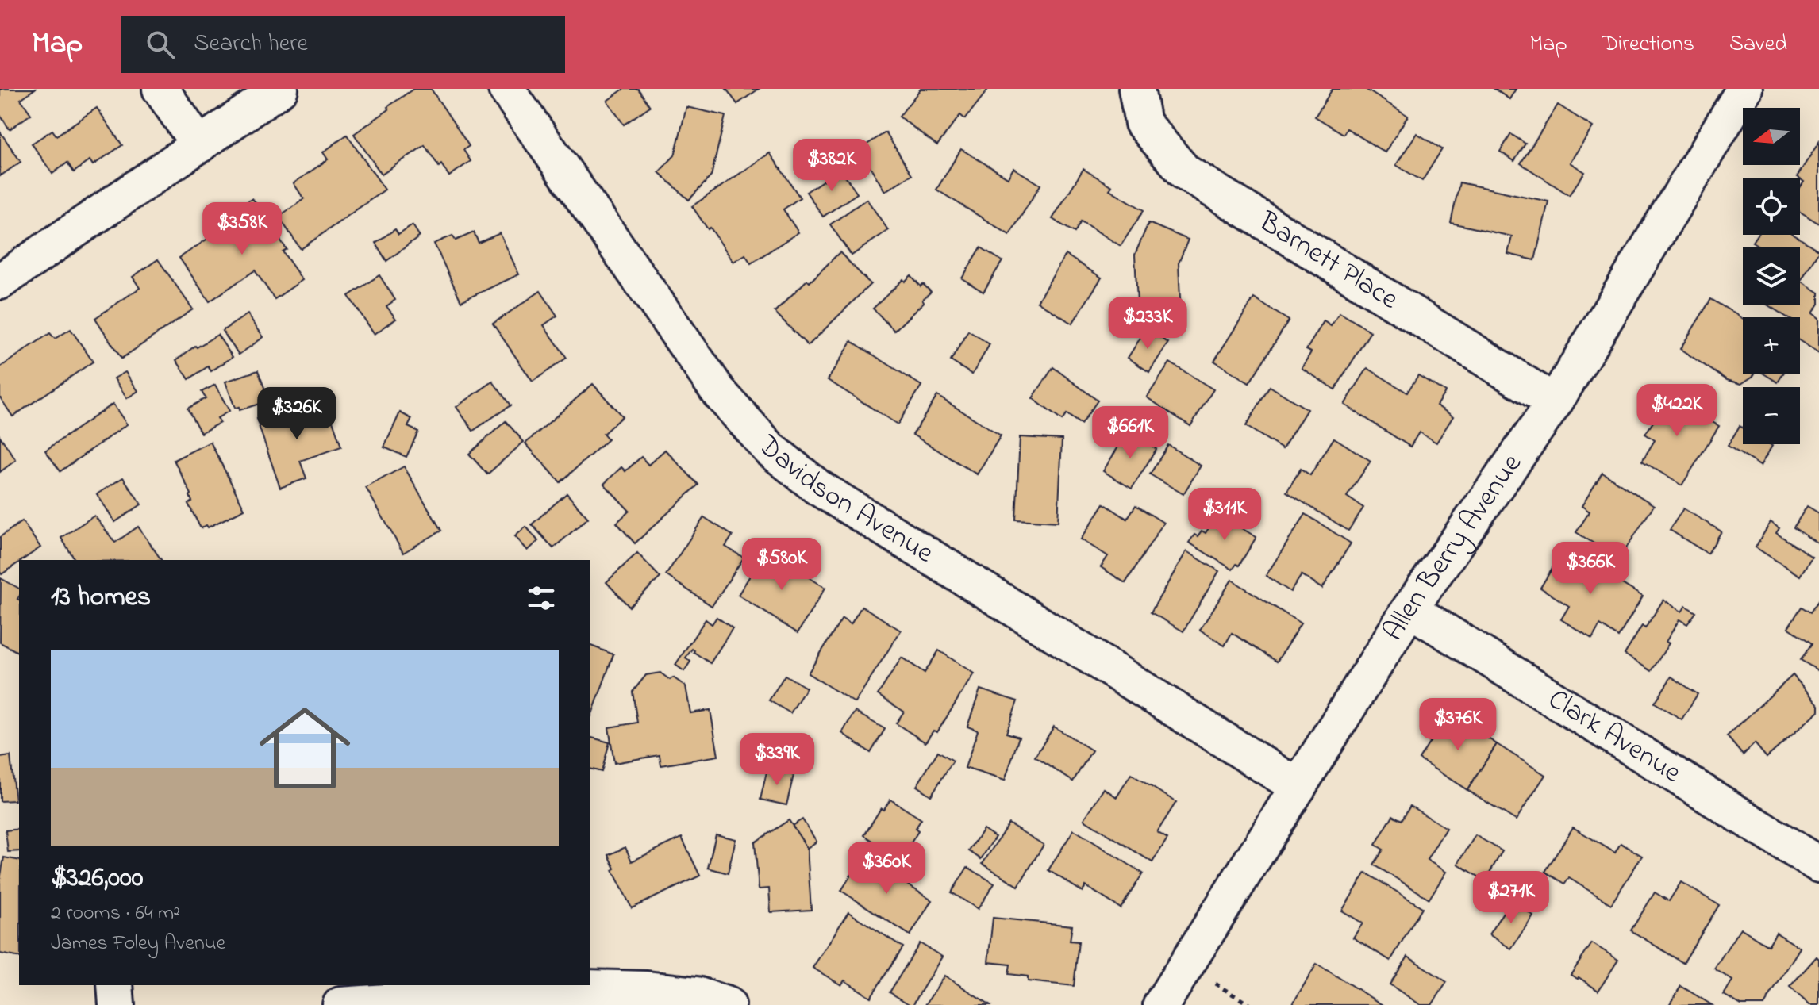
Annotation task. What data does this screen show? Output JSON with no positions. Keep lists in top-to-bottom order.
{
  "streets": {
    "street": [
      "Barnett Place",
      "Davidson Avenue",
      "Allen Berry Avenue",
      "Clark Avenue"
    ]
  },
  "crossings": [
    ["Barnett Place", "Allen Berry Avenue"],
    ["Davidson Avenue", "Allen Berry Avenue"],
    ["Allen Berry Avenue", "Clark Avenue"]
  ],
  "north": "left",
  "page": {
    "header": "Map",
    "search": "Search here",
    "nav": ["Map", "Directions", "Saved"],
    "map_buttons": ["+", "−"],
    "price": [
      "$382K",
      "$358K",
      "$233K",
      "$422K",
      "$326K",
      "$661K",
      "$311K",
      "$580K",
      "$366K",
      "$376K",
      "$339K",
      "$360K",
      "$271K"
    ],
    "heading": "13 homes",
    "list": [
      {
        "name": "$326,000",
        "note": "2 rooms · 64 m² · James Foley Avenue"
      }
    ]
  }
}
